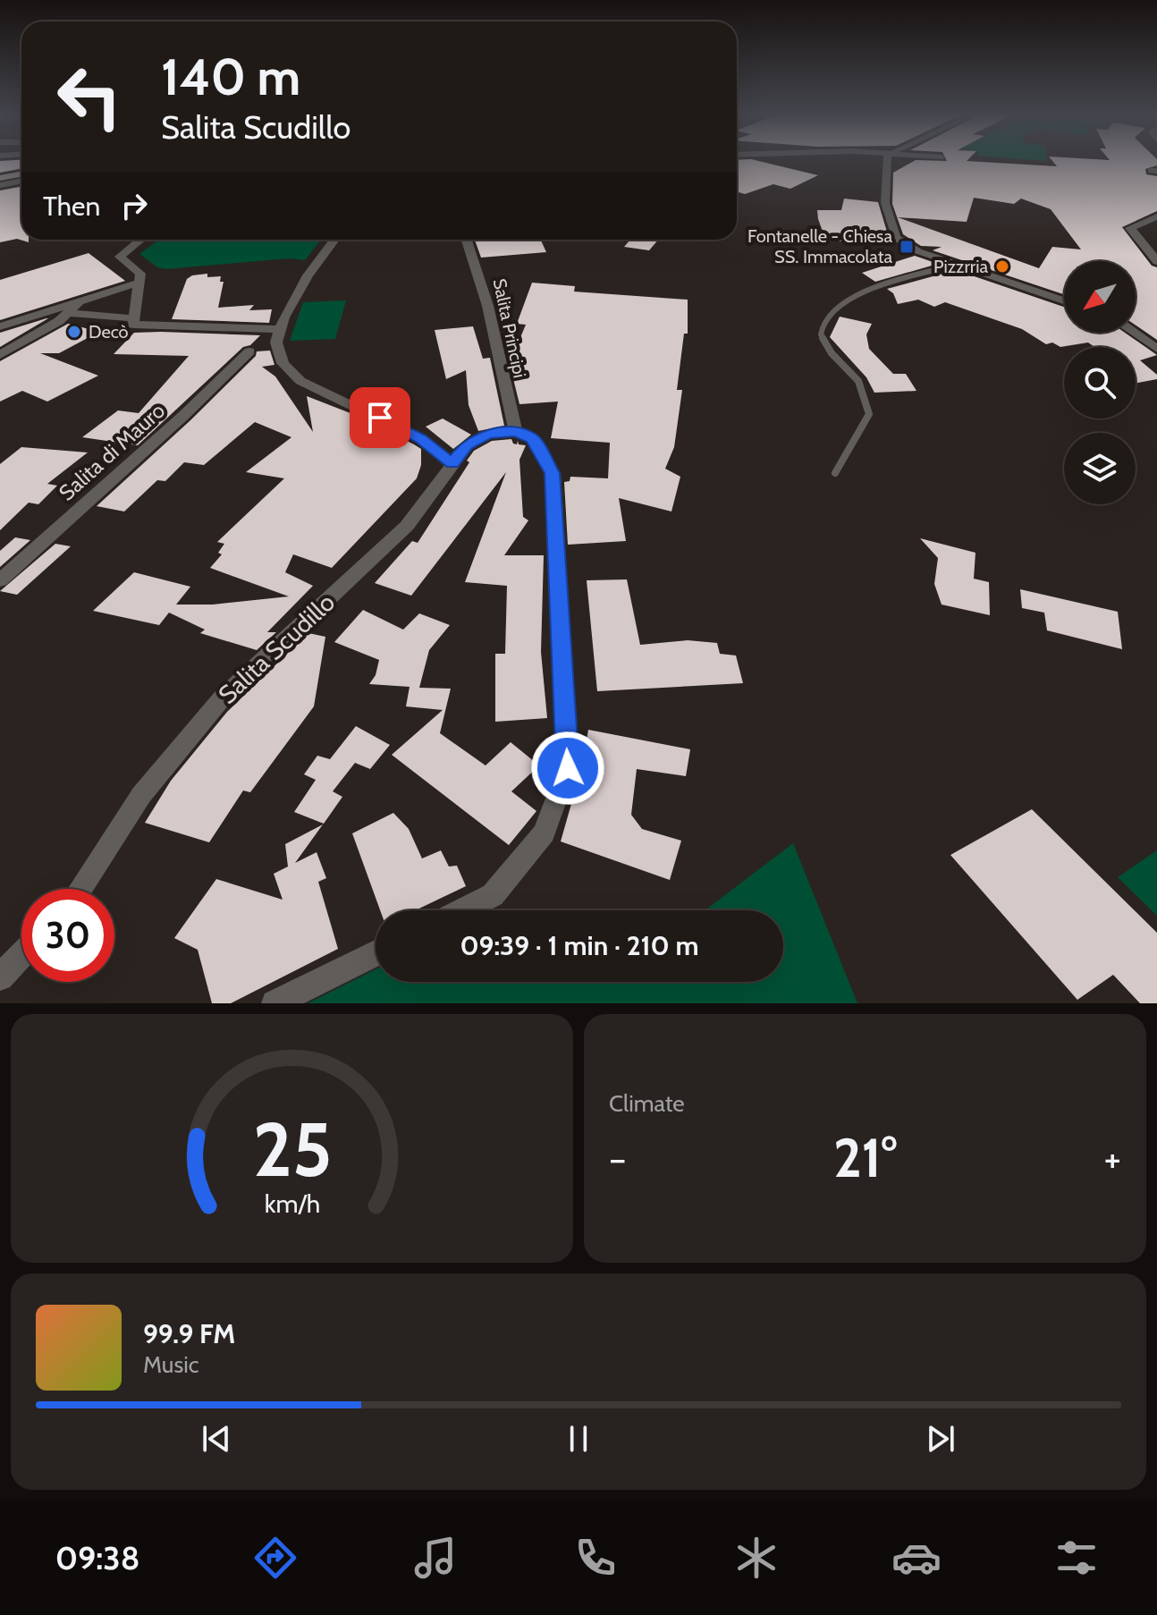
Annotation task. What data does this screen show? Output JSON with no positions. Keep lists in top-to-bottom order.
{
  "streets": {
    "street": ["Salita Principi", "Salita di Mauro", "Salita Scudillo"]
  },
  "crossings": [
    ["Salita Principi", "Salita Scudillo"]
  ],
  "places": {
    "transit": ["Fontanelle - Chiesa SS. Immacolata"],
    "other": ["Pizzrria", "Decò"]
  },
  "north": "bottom left",
  "page": {
    "turn": ["140 m", "Salita Scudillo"],
    "then": "Then",
    "limit": "30",
    "trip": "09:39 · 1 min · 210 m",
    "tile": "Climate",
    "heat": ["−", "21°", "+"],
    "song": ["99.9 FM", "Music"],
    "tabs": "09:38",
    "gauge": ["25", "km/h"]
  }
}
